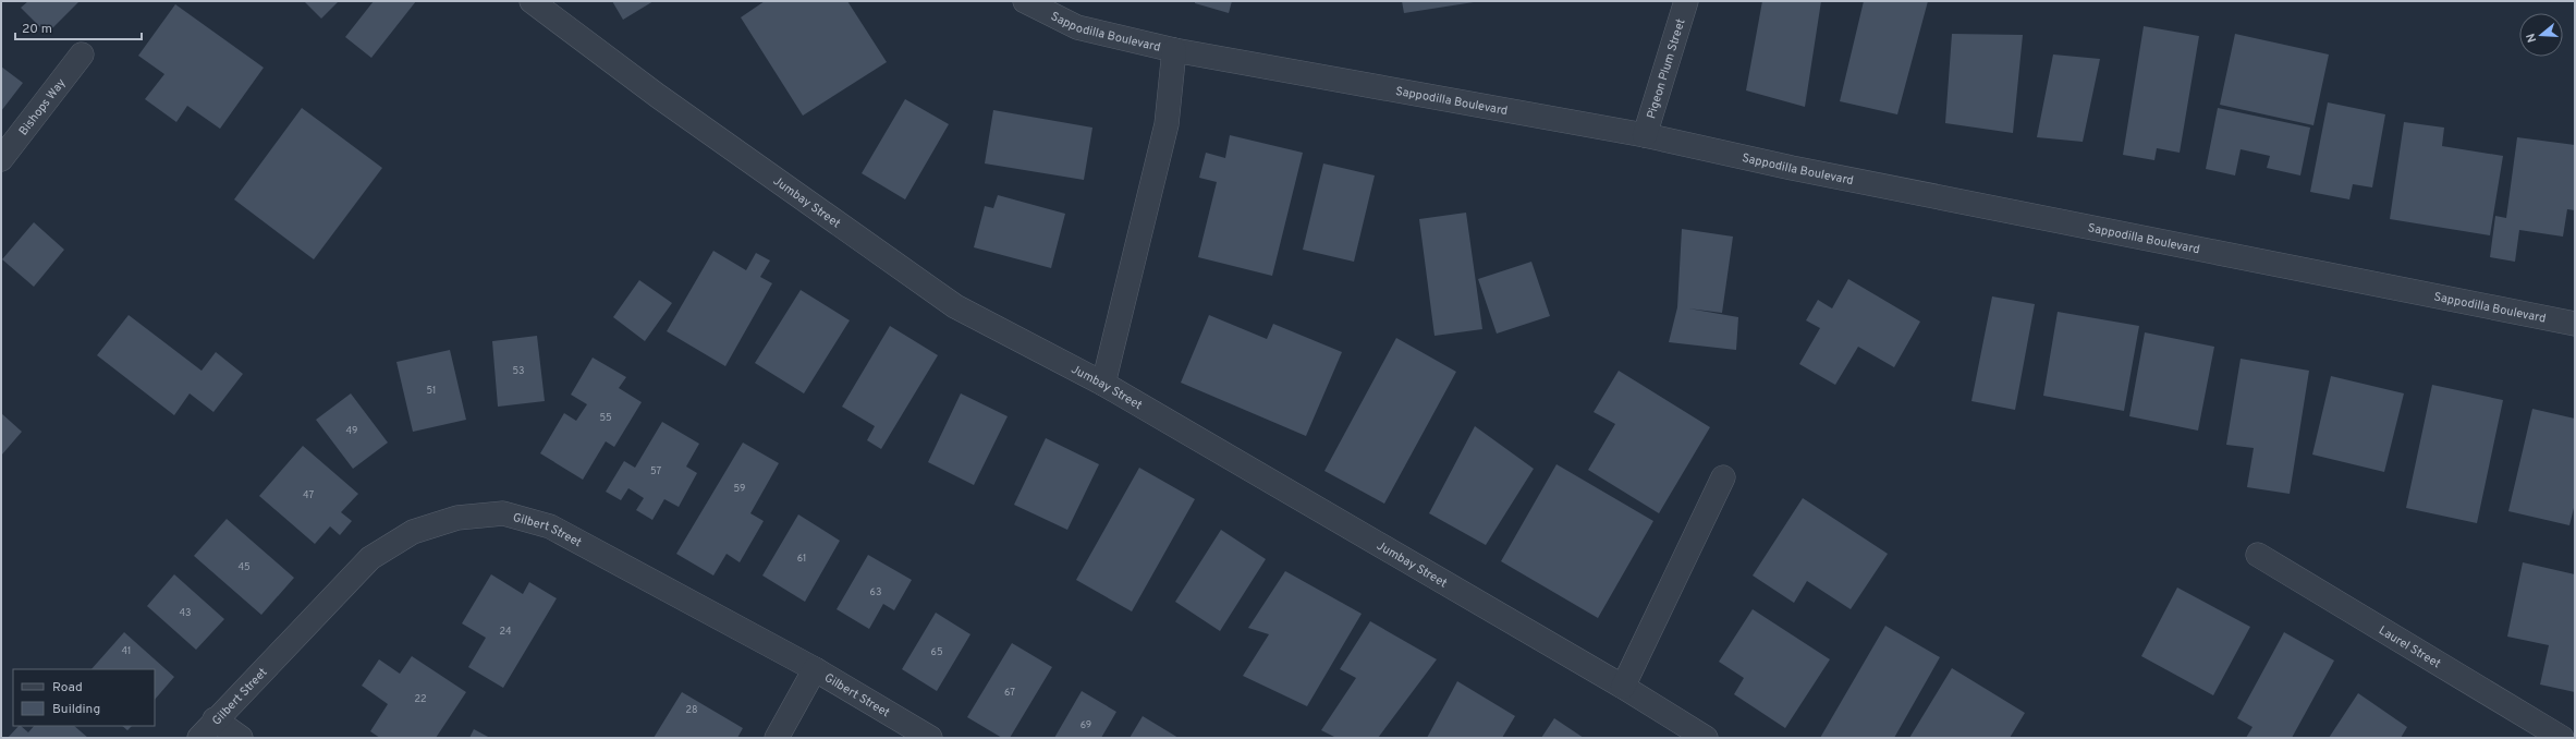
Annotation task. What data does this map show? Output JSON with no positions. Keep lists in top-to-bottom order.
{
  "streets": {
    "street": [
      "Sappodilla Boulevard",
      "Pigeon Plum Street",
      "Bishops Way",
      "Jumbay Street",
      "Gilbert Street",
      "Laurel Street"
    ]
  },
  "crossings": [
    ["Sappodilla Boulevard", "Pigeon Plum Street"]
  ],
  "house_numbers": [
    "53",
    "51",
    "55",
    "49",
    "57",
    "59",
    "47",
    "61",
    "45",
    "63",
    "43",
    "24",
    "41",
    "65",
    "67",
    "22",
    "28",
    "69"
  ],
  "legend": ["Road", "Building"],
  "scale_bar": "20 m",
  "north": "left"
}
